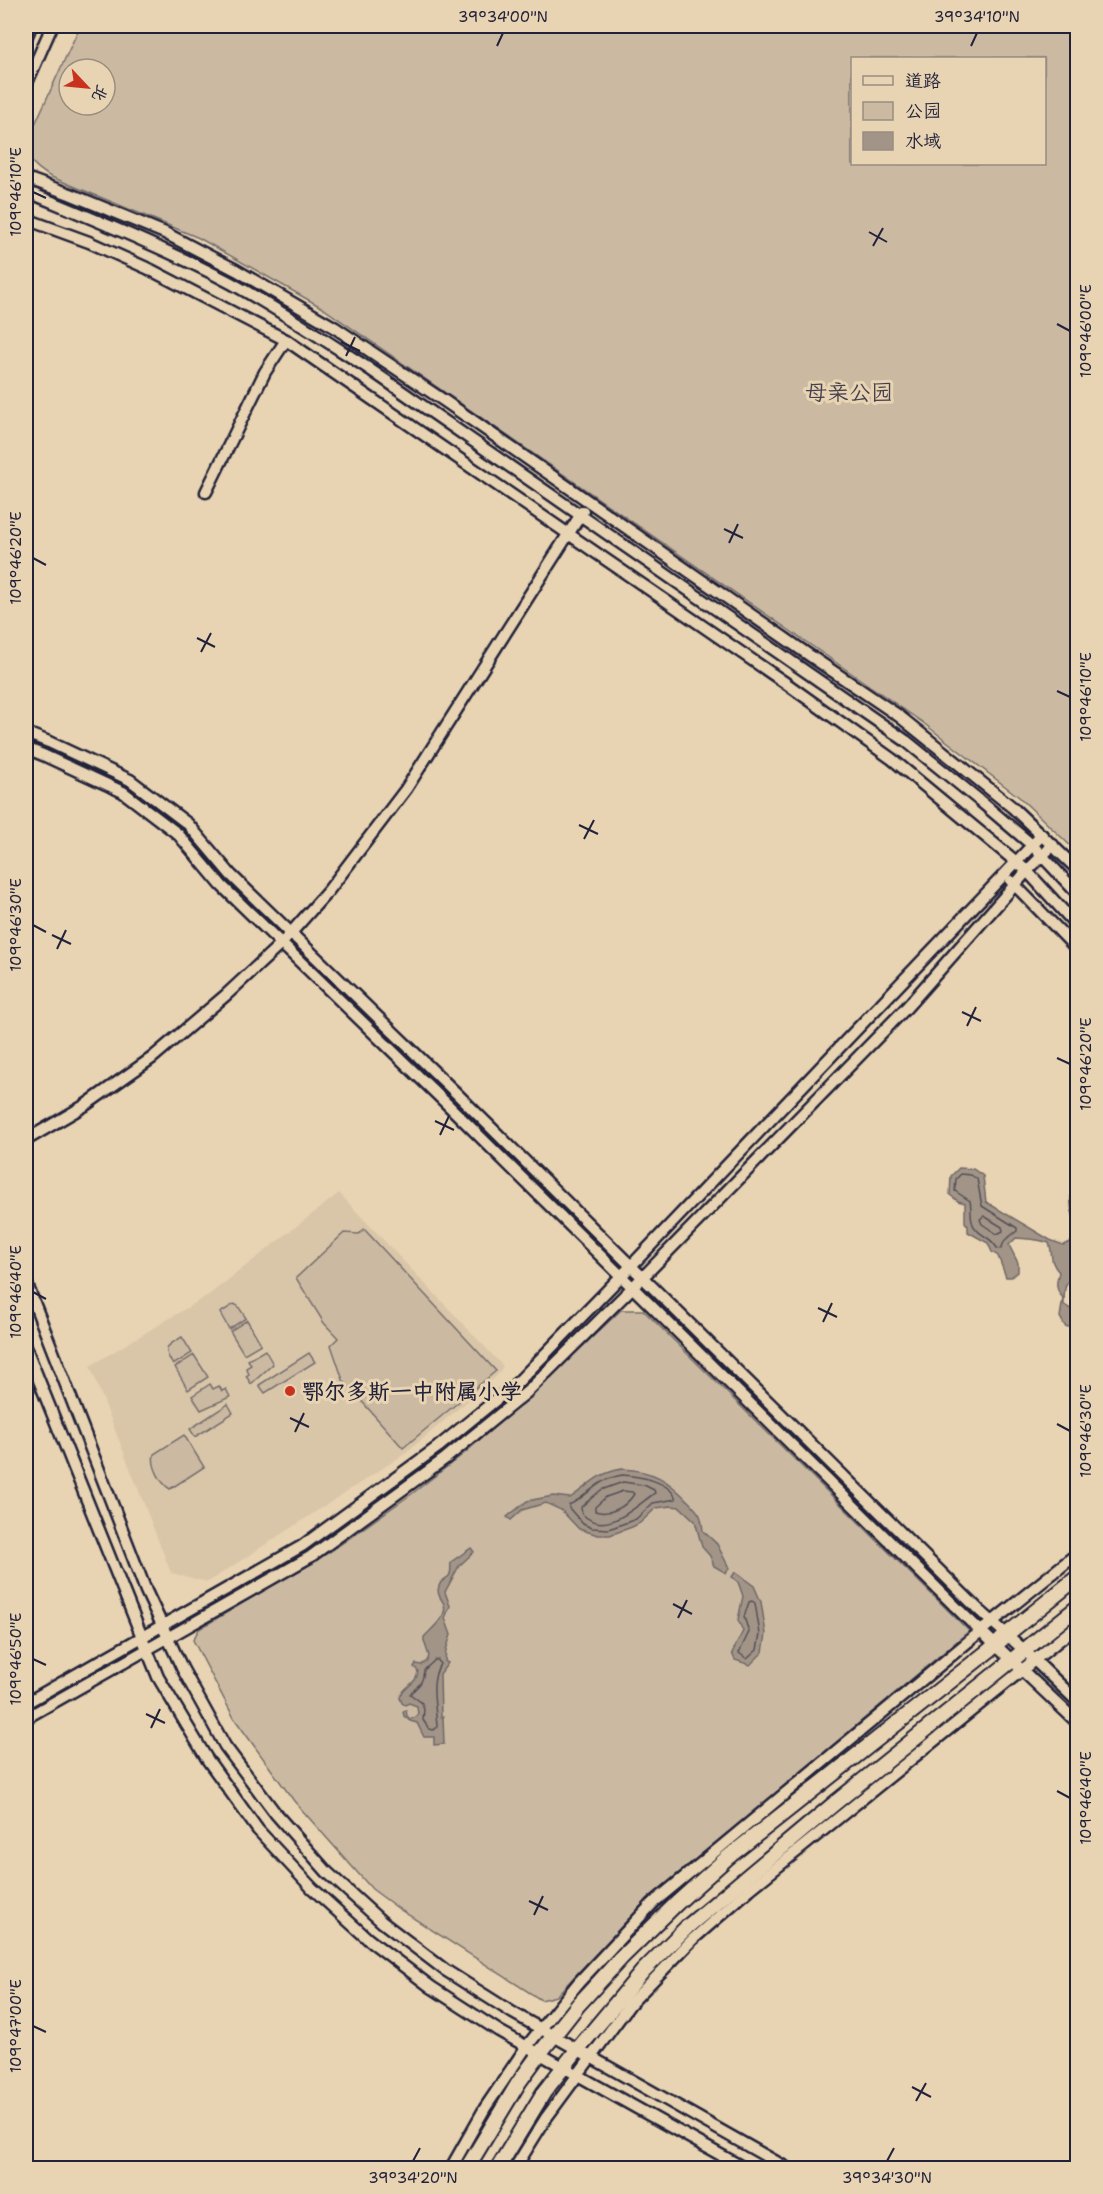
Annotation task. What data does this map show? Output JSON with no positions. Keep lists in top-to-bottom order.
{
  "parks": ["母亲公园"],
  "places": ["鄂尔多斯一中附属小学"],
  "legend": ["道路", "公园", "水域"],
  "north": "bottom right",
  "coordinates": [
    "39°34'00\"N",
    "39°34'10\"N",
    "109°46'10\"E",
    "109°46'00\"E",
    "109°46'20\"E",
    "109°46'30\"E",
    "109°46'40\"E",
    "109°46'50\"E",
    "109°47'00\"E",
    "39°34'20\"N",
    "39°34'30\"N"
  ]
}
